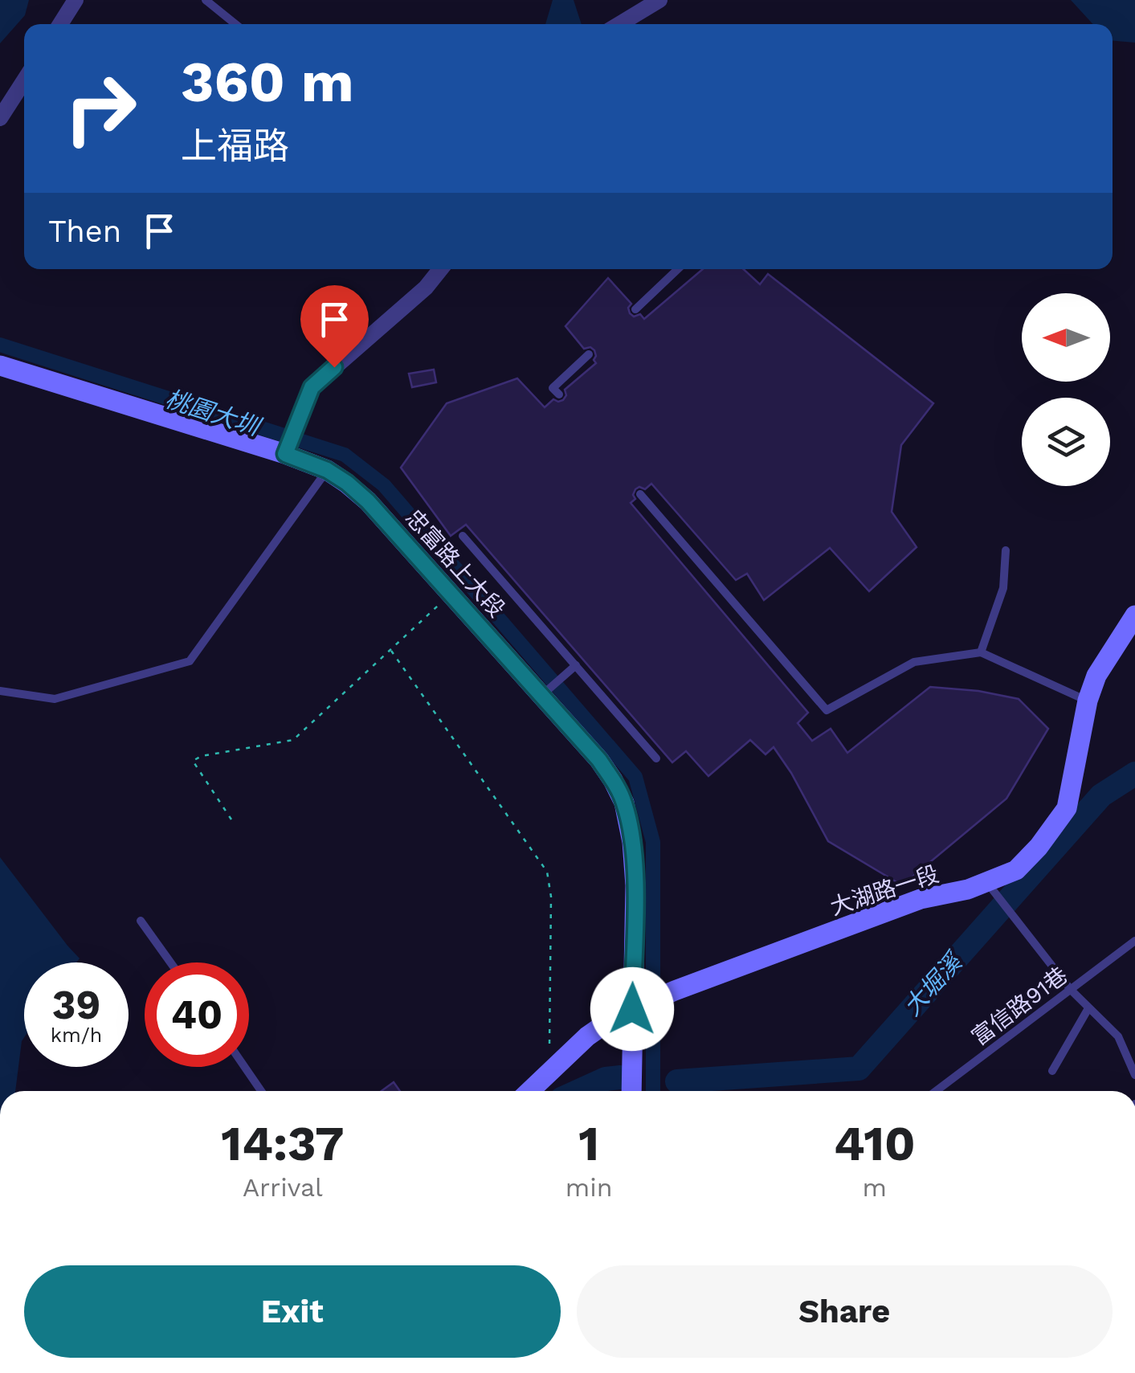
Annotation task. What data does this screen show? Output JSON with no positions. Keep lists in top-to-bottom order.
{
  "streets": {
    "street": ["忠富路上大段", "大湖路一段"],
    "lane": ["富信路91巷"]
  },
  "crossings": [
    ["忠富路上大段", "大湖路一段"]
  ],
  "water": ["桃園大圳", "大堀溪"],
  "north": "left",
  "page": {
    "turn": ["360 m", "上福路"],
    "then": "Then",
    "speed": "39 km/h",
    "limit": "40",
    "eta": [
      "14:37",
      "Arrival",
      "1",
      "min",
      "410",
      "m"
    ],
    "buttons": ["Exit", "Share"]
  }
}
